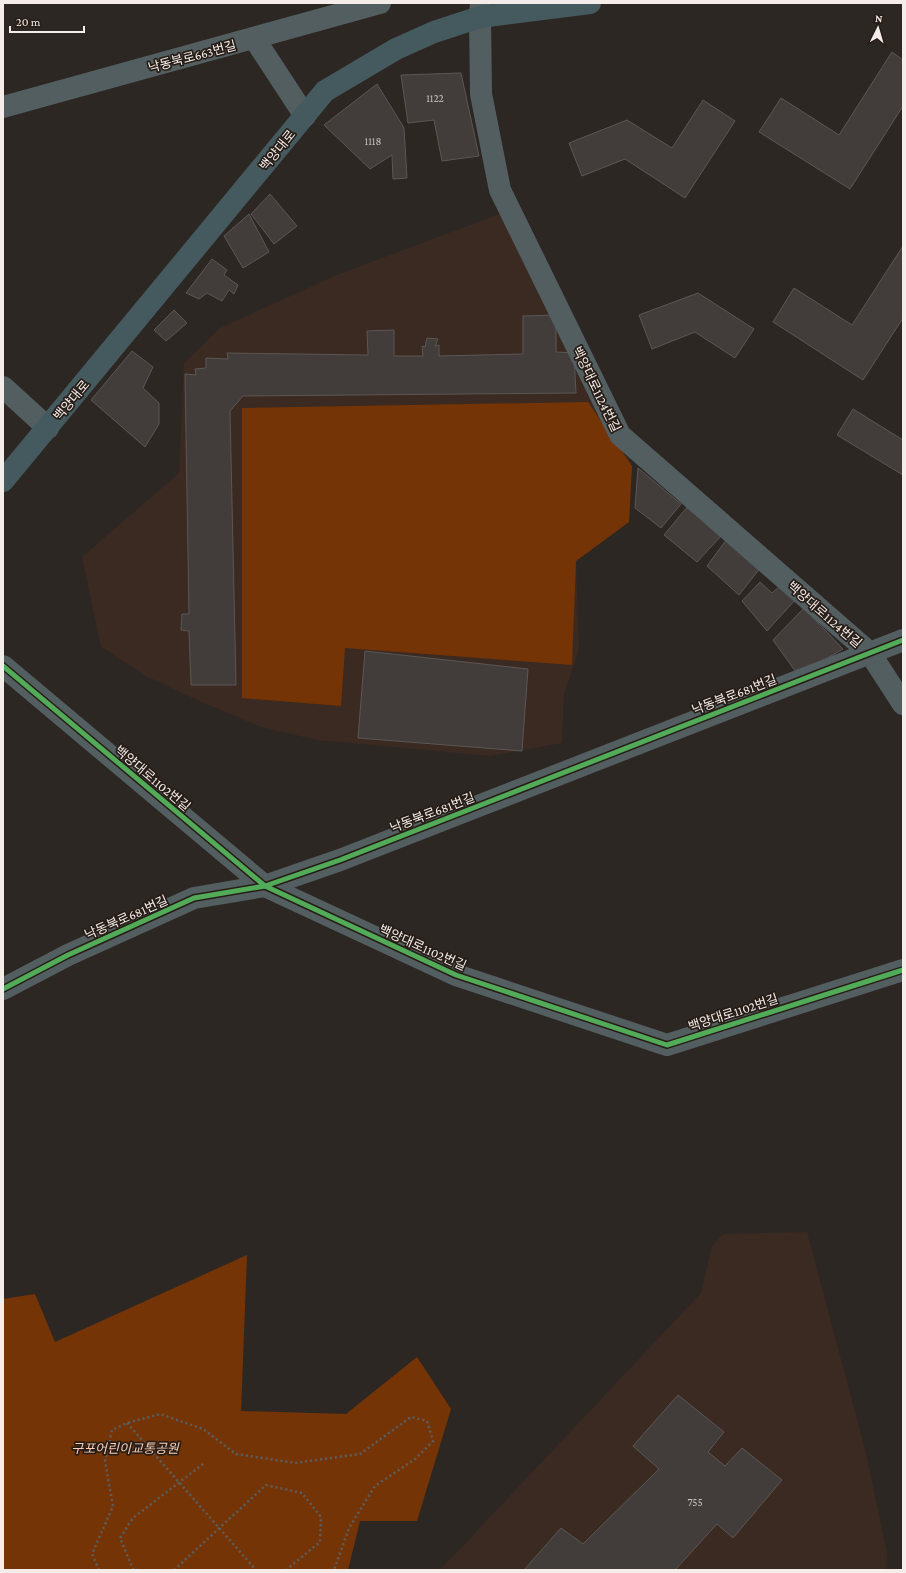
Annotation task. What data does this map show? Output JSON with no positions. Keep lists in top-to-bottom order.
{
  "streets": {
    "main road": ["백양대로"],
    "street": [
      "낙동북로663번길",
      "백양대로1124번길",
      "낙동북로681번길",
      "백양대로1102번길"
    ]
  },
  "crossings": [
    ["백양대로", "백양대로1124번길"],
    ["백양대로1124번길", "낙동북로681번길"],
    ["낙동북로681번길", "백양대로1102번길"]
  ],
  "parks": ["구포어린이교통공원"],
  "house_numbers": ["1122", "1118", "755"],
  "scale_bar": "20 m",
  "north": "top"
}
